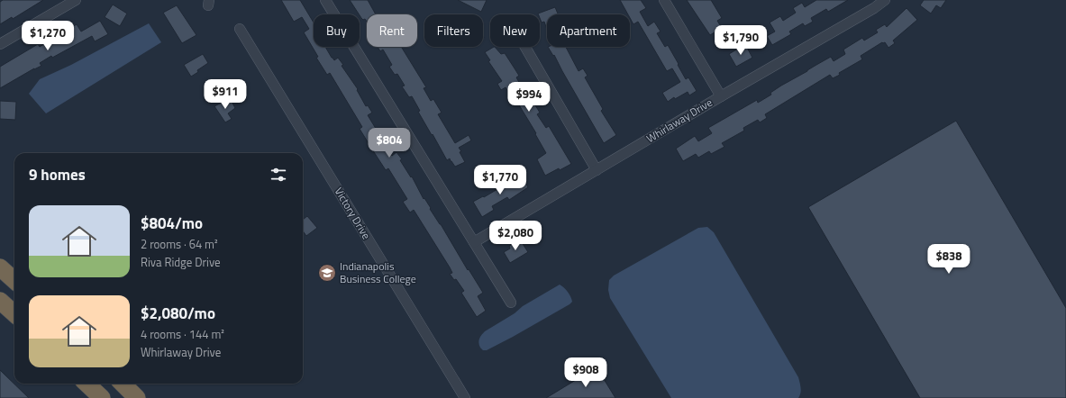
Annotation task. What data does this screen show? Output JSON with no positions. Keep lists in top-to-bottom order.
{
  "streets": {
    "street": ["Whirlaway Drive", "Victory Drive"]
  },
  "places": {
    "school or university": ["Indianapolis Business College"]
  },
  "page": {
    "chip": [
      "Buy",
      "Rent",
      "Filters",
      "New",
      "Apartment"
    ],
    "price": [
      "$1,270",
      "$1,790",
      "$911",
      "$994",
      "$804",
      "$1,770",
      "$2,080",
      "$838",
      "$908"
    ],
    "heading": "9 homes",
    "list": [
      {
        "name": "$804/mo",
        "note": "2 rooms · 64 m² · Riva Ridge Drive"
      },
      {
        "name": "$2,080/mo",
        "note": "4 rooms · 144 m² · Whirlaway Drive"
      }
    ]
  }
}
